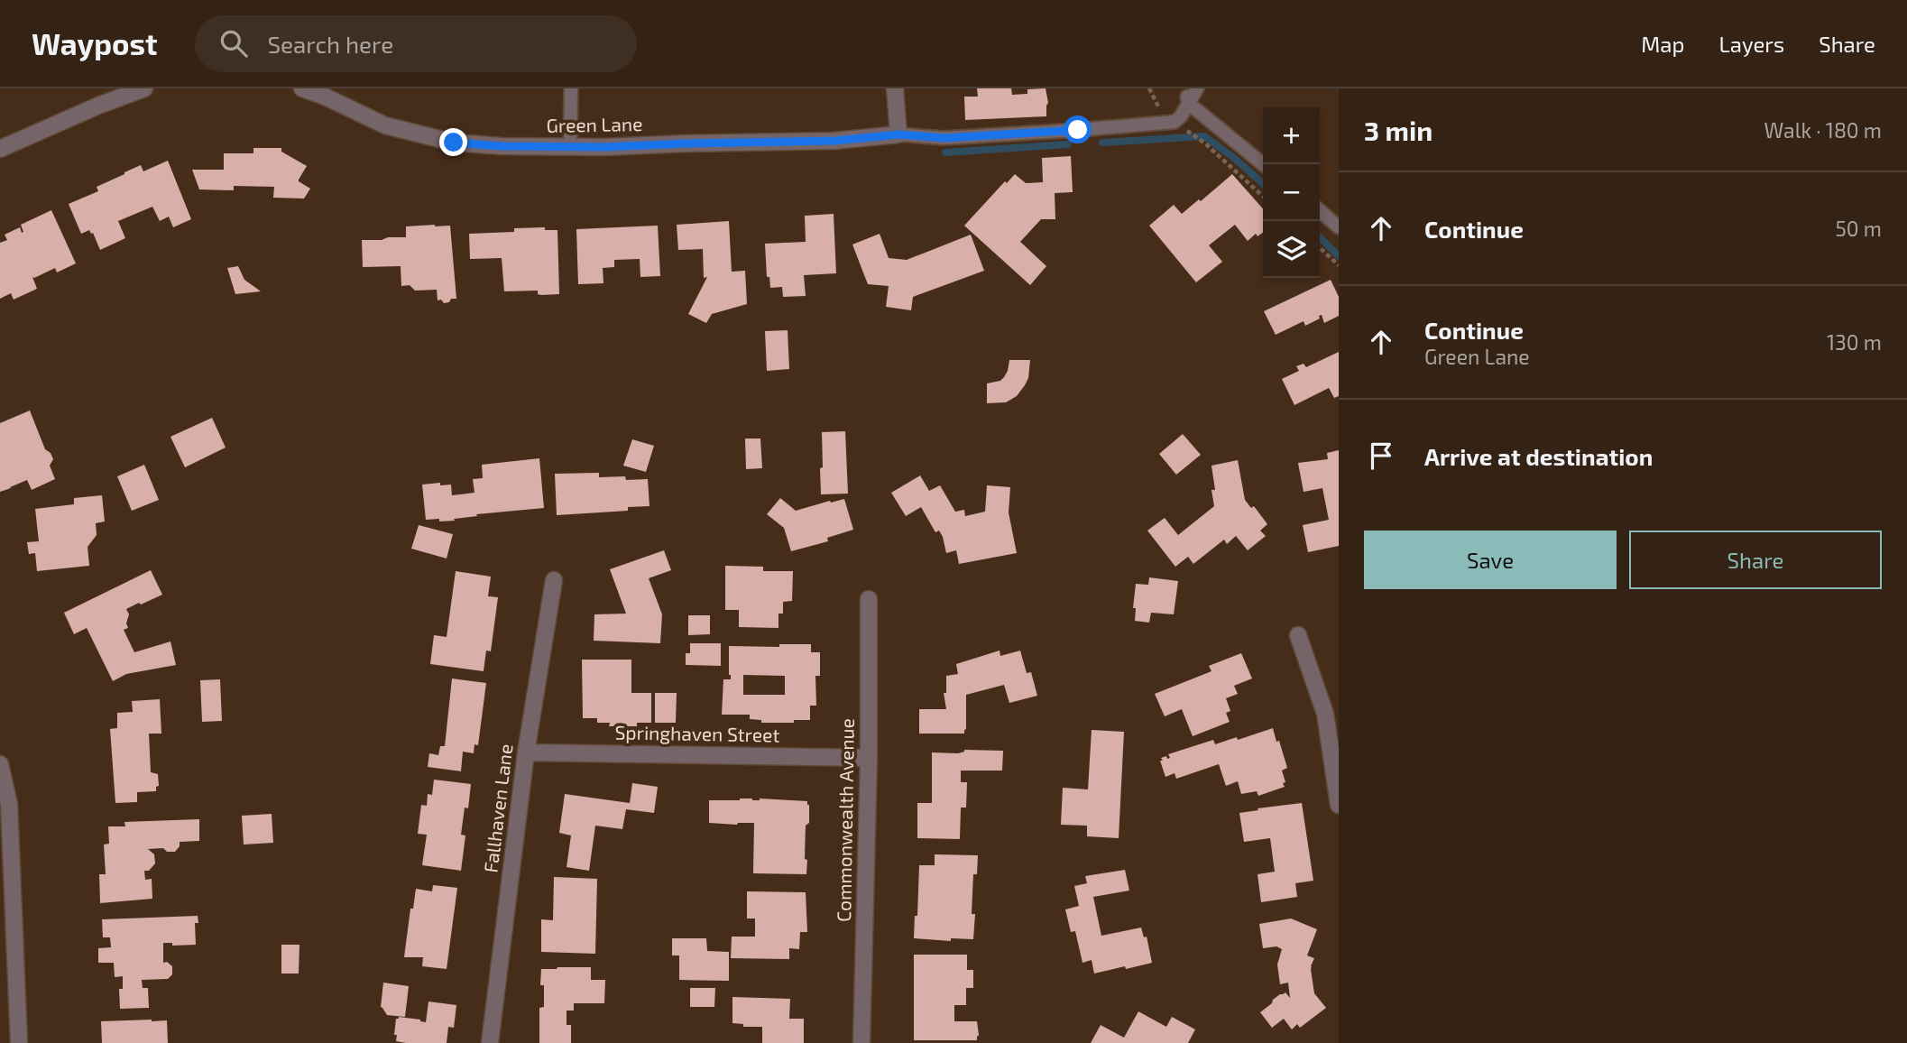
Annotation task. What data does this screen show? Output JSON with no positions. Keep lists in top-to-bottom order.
{
  "streets": {
    "street": [
      "Green Lane",
      "Springhaven Street",
      "Fallhaven Lane",
      "Commonwealth Avenue"
    ]
  },
  "crossings": [
    ["Springhaven Street", "Fallhaven Lane"],
    ["Springhaven Street", "Commonwealth Avenue"]
  ],
  "page": {
    "header": "Waypost",
    "search": "Search here",
    "nav": ["Map", "Layers", "Share"],
    "heading": ["3 min", "Walk · 180 m"],
    "map_buttons": ["+", "−"],
    "list": [
      ["Continue", "50 m"],
      ["Continue", "Green Lane", "130 m"],
      "Arrive at destination"
    ],
    "buttons": ["Save", "Share"]
  }
}
